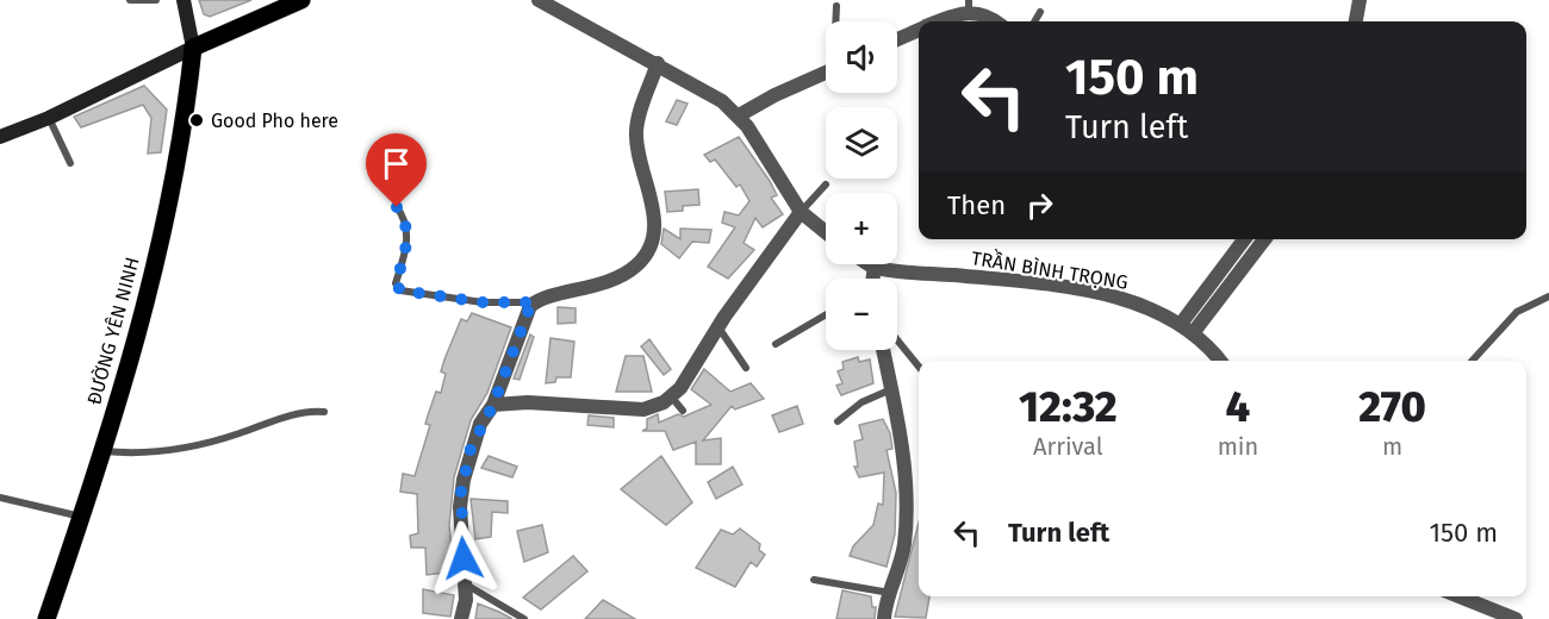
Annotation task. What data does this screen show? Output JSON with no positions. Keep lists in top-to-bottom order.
{
  "streets": {
    "main road": ["ĐƯỜNG YÊN NINH"],
    "street": ["TRẦN BÌNH TRỌNG"]
  },
  "places": ["Good Pho here"],
  "page": {
    "map_buttons": ["+", "−"],
    "turn": ["150 m", "Turn left"],
    "then": "Then",
    "eta": [
      "12:32",
      "Arrival",
      "4",
      "min",
      "270",
      "m"
    ],
    "list": [
      {
        "name": "Turn left",
        "value": "150 m"
      }
    ]
  }
}
